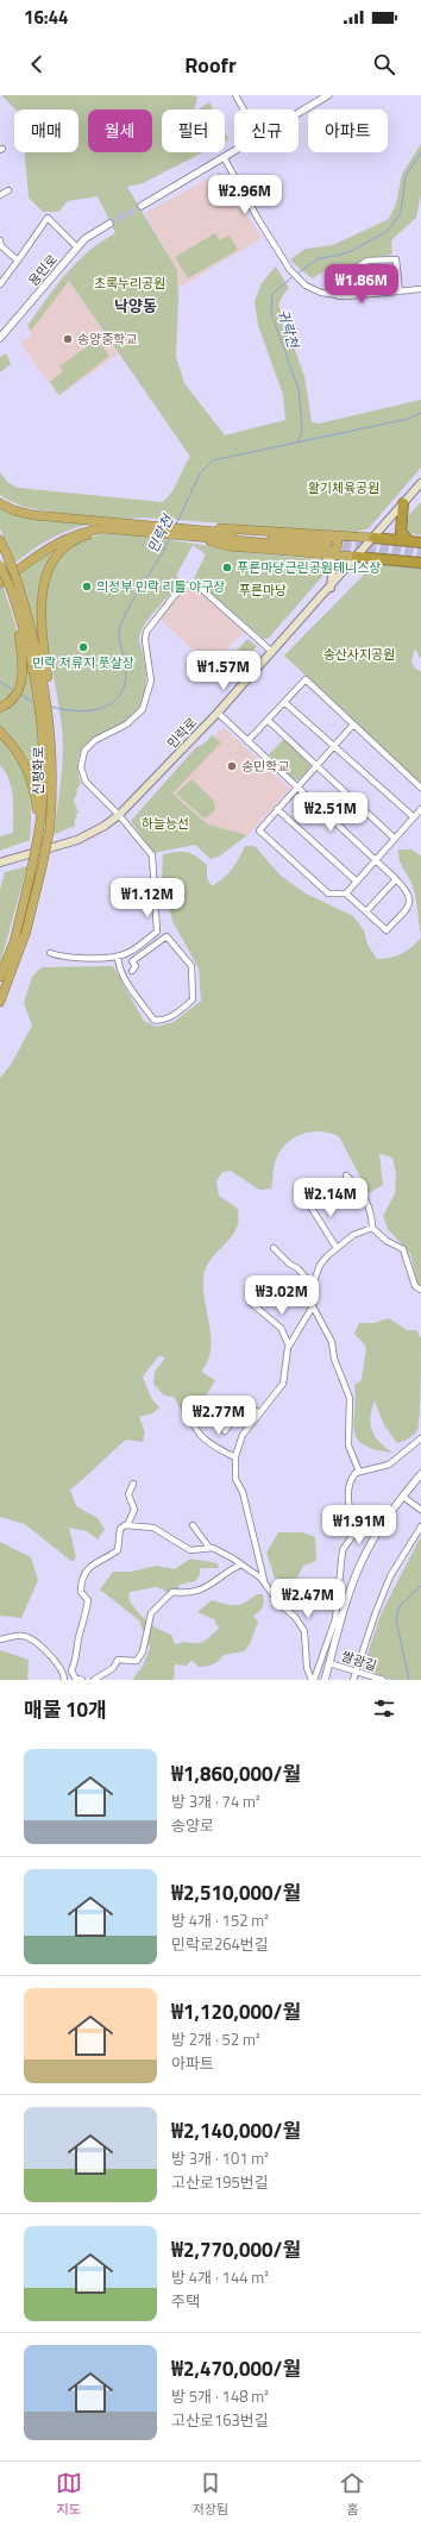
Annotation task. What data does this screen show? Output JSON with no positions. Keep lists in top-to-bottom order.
{
  "streets": {
    "highway": ["신평화로"],
    "main road": ["민락로"],
    "street": ["용민로", "쌀광길"]
  },
  "districts": ["낙양동"],
  "water": ["귀락천", "민락천"],
  "parks": [
    "초록누리공원",
    "활기체육공원",
    "푸른마당",
    "송산사지공원",
    "하늘능선"
  ],
  "places": [
    "송양중학교",
    "푸른마당근린공원테니스장",
    "의정부 민락 리틀 야구장",
    "민락 저류지 풋살장",
    "송민학교"
  ],
  "page": {
    "status": "16:44",
    "header": "Roofr",
    "chip": [
      "매매",
      "월세",
      "필터",
      "신규",
      "아파트"
    ],
    "price": [
      "₩2.96M",
      "₩1.86M",
      "₩1.57M",
      "₩2.51M",
      "₩1.12M",
      "₩2.14M",
      "₩3.02M",
      "₩2.77M",
      "₩1.91M",
      "₩2.47M"
    ],
    "heading": "매물 10개",
    "list": [
      {
        "name": "₩1,860,000/월",
        "note": "방 3개 · 74 m² · 송양로"
      },
      {
        "name": "₩2,510,000/월",
        "note": "방 4개 · 152 m² · 민락로264번길"
      },
      {
        "name": "₩1,120,000/월",
        "note": "방 2개 · 52 m² · 아파트"
      },
      {
        "name": "₩2,140,000/월",
        "note": "방 3개 · 101 m² · 고산로195번길"
      },
      {
        "name": "₩2,770,000/월",
        "note": "방 4개 · 144 m² · 주택"
      },
      {
        "name": "₩2,470,000/월",
        "note": "방 5개 · 148 m² · 고산로163번길"
      }
    ],
    "tabs": ["지도", "저장됨", "홈"]
  }
}
